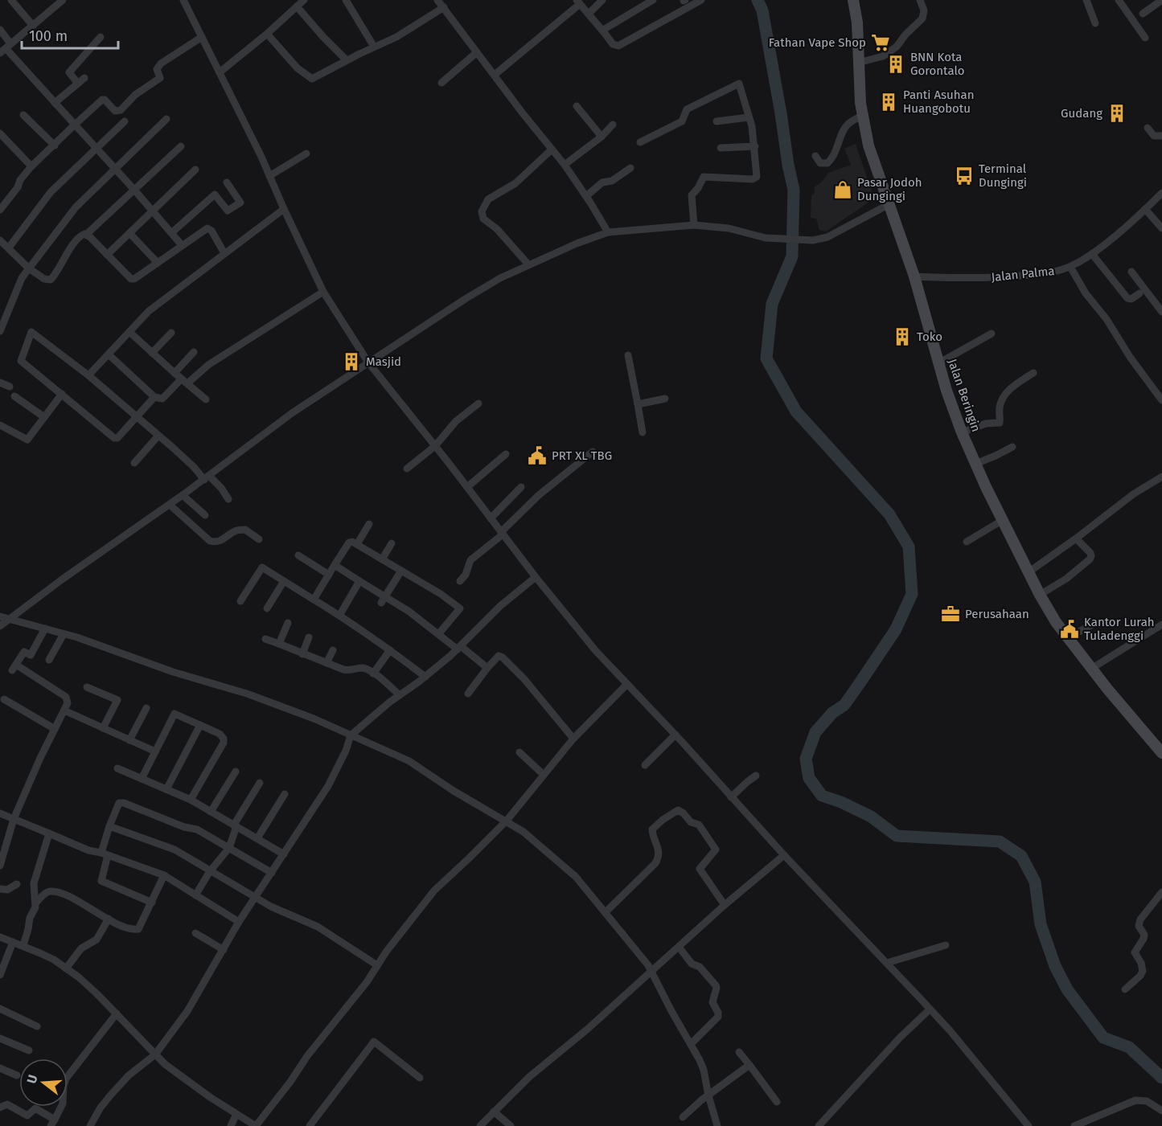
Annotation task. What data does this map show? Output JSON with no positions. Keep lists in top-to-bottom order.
{
  "streets": {
    "street": ["Jalan Palma", "Jalan Beringin"]
  },
  "crossings": [
    ["Jalan Palma", "Jalan Beringin"]
  ],
  "places": {
    "supermarket": ["Fathan Vape Shop"],
    "building": [
      "BNN Kota Gorontalo",
      "Panti Asuhan Huangobotu",
      "Gudang",
      "Toko",
      "Masjid"
    ],
    "bus stop": ["Terminal Dungingi"],
    "shop": ["Pasar Jodoh Dungingi"],
    "public building": ["PRT XL TBG", "Kantor Lurah Tuladenggi"],
    "office": ["Perusahaan"]
  },
  "scale_bar": "100 m",
  "north": "left"
}
